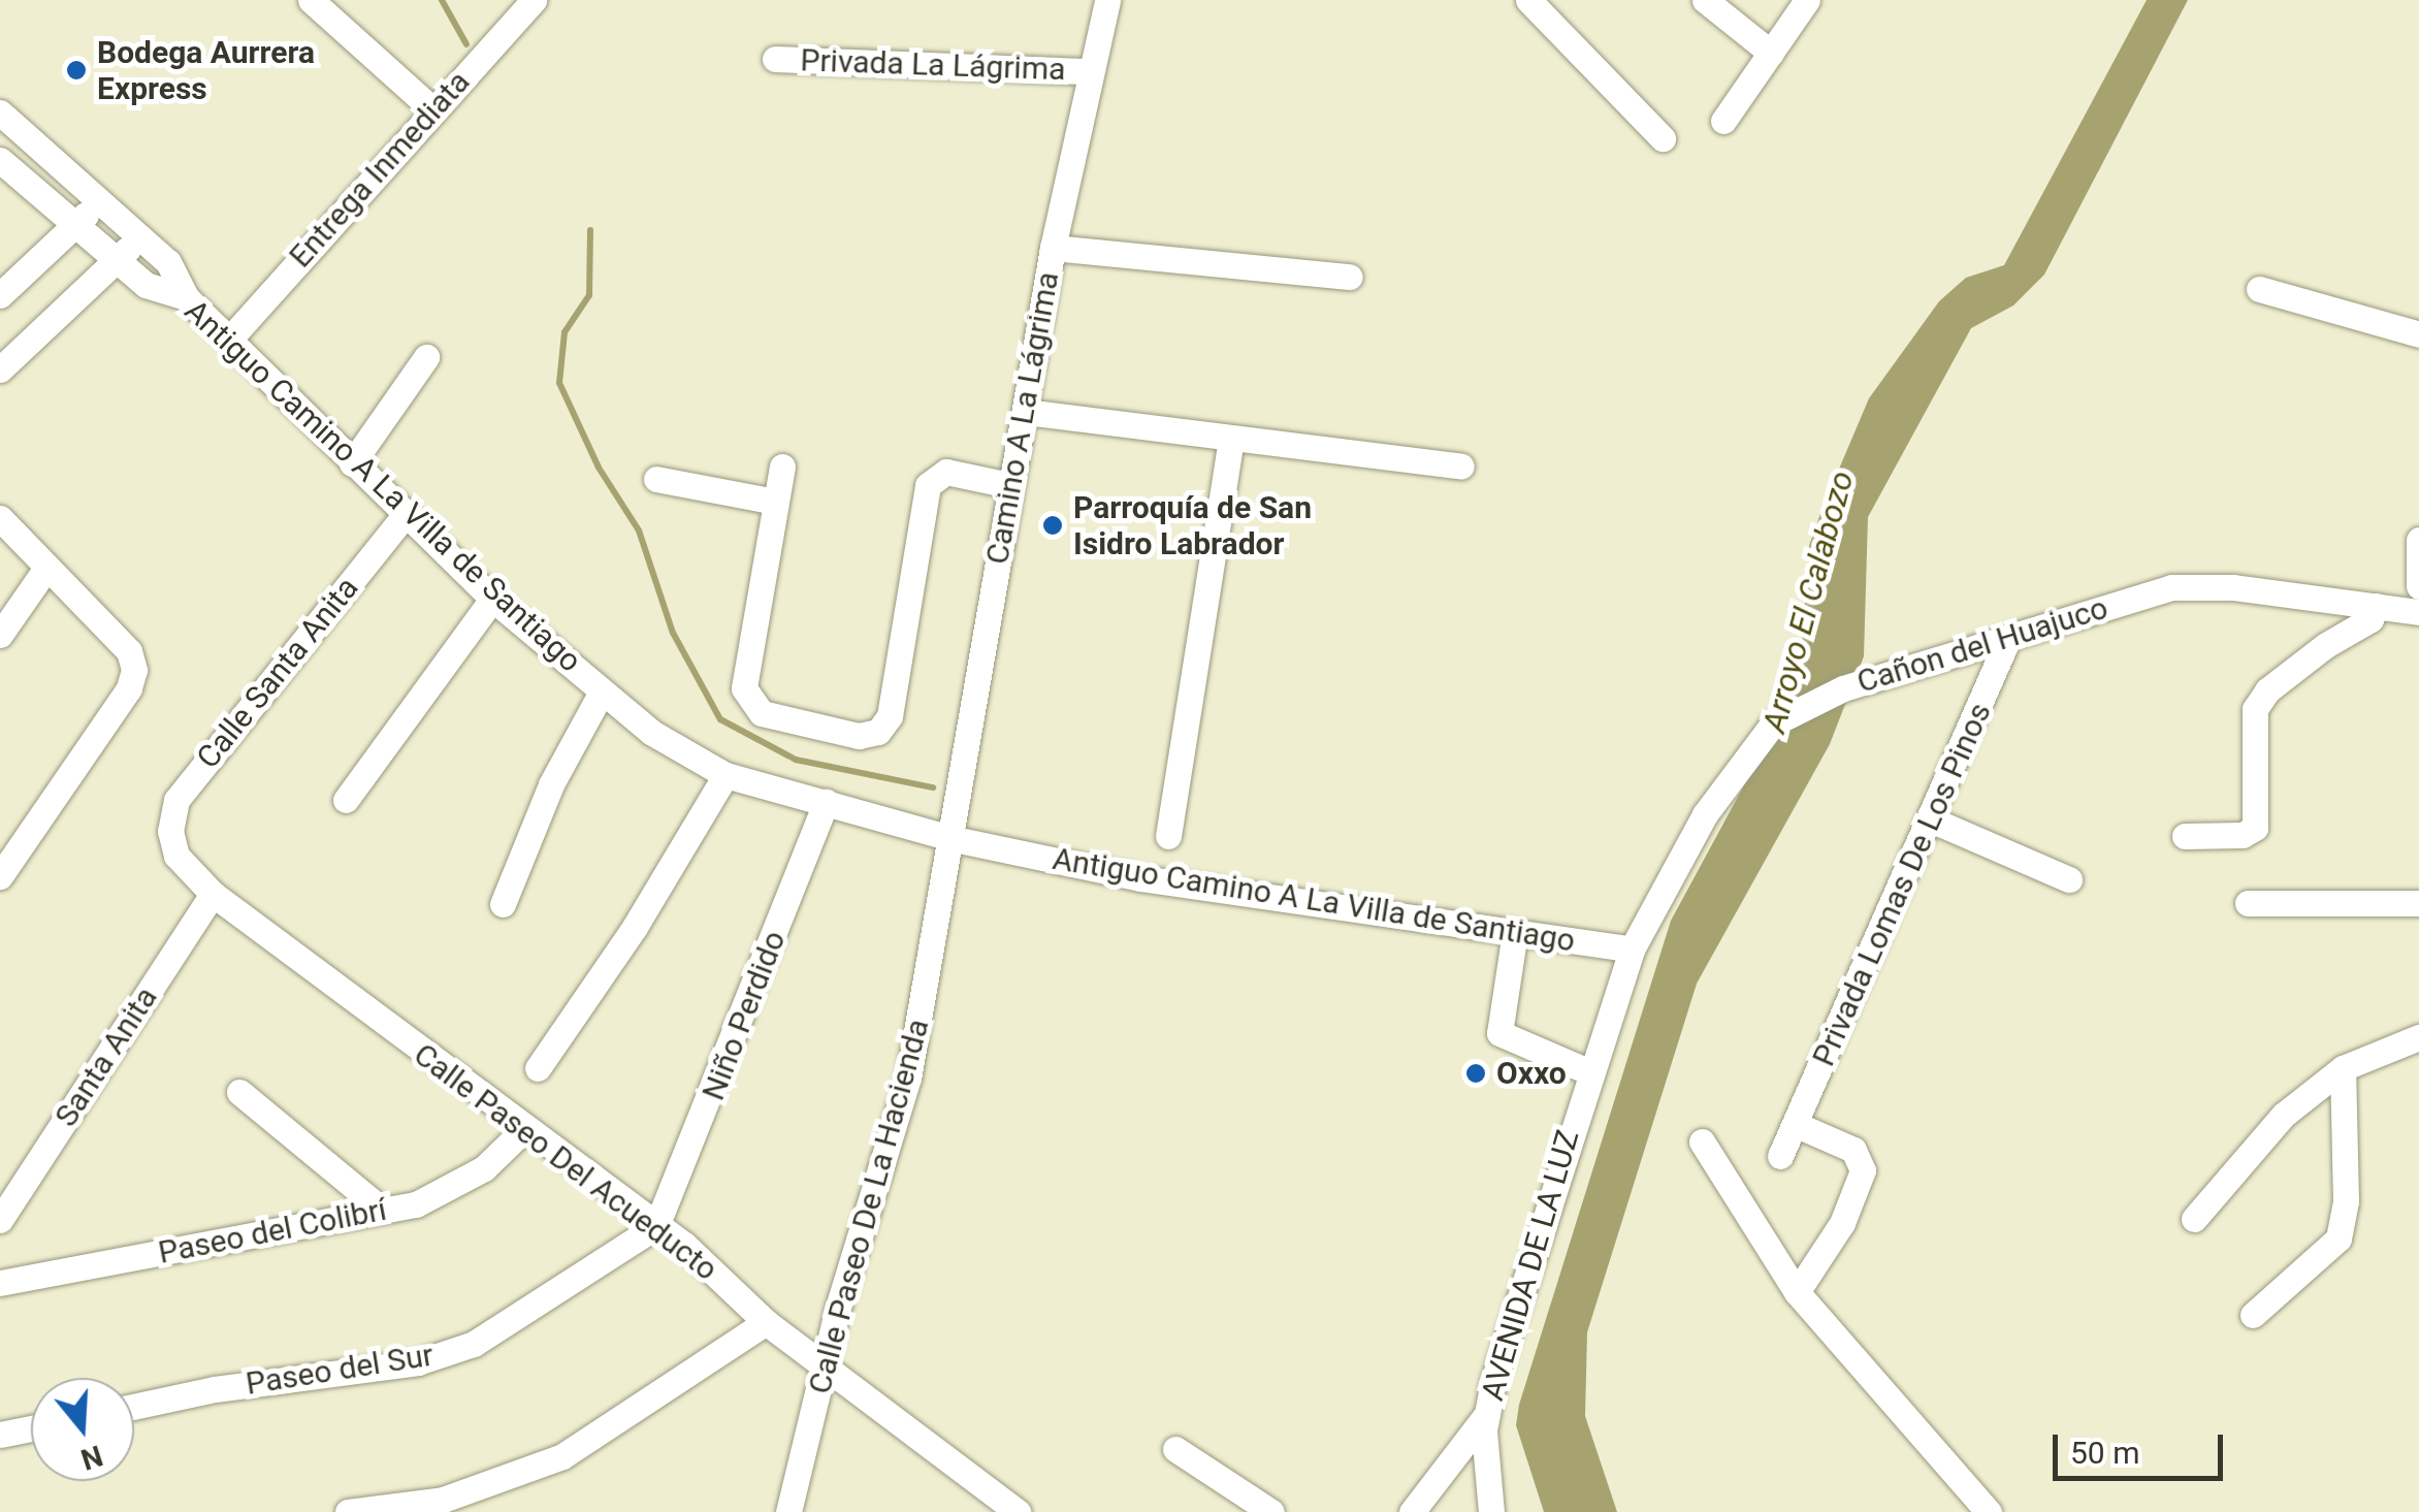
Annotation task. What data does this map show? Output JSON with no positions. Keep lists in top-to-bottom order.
{
  "streets": {
    "street": [
      "Privada La Lágrima",
      "Entrega Inmediata",
      "Camino A La Lágrima",
      "Antiguo Camino A La Villa de Santiago",
      "Cañon del Huajuco",
      "Calle Santa Anita",
      "Privada Lomas De Los Pinos",
      "Niño Perdido",
      "Santa Anita",
      "Calle Paseo Del Acueducto",
      "Calle Paseo De La Hacienda",
      "Paseo del Colibrí",
      "AVENIDA DE LA LUZ",
      "Paseo del Sur"
    ]
  },
  "crossings": [
    ["Privada La Lágrima", "Camino A La Lágrima"],
    ["Entrega Inmediata", "Antiguo Camino A La Villa de Santiago"],
    ["Camino A La Lágrima", "Antiguo Camino A La Villa de Santiago"],
    ["Camino A La Lágrima", "Calle Paseo De La Hacienda"],
    ["Antiguo Camino A La Villa de Santiago", "Calle Santa Anita"],
    ["Antiguo Camino A La Villa de Santiago", "Niño Perdido"],
    ["Antiguo Camino A La Villa de Santiago", "Calle Paseo De La Hacienda"],
    ["Antiguo Camino A La Villa de Santiago", "AVENIDA DE LA LUZ"],
    ["Cañon del Huajuco", "Privada Lomas De Los Pinos"],
    ["Cañon del Huajuco", "AVENIDA DE LA LUZ"],
    ["Calle Santa Anita", "Calle Paseo Del Acueducto"],
    ["Niño Perdido", "Calle Paseo Del Acueducto"],
    ["Niño Perdido", "Paseo del Sur"],
    ["Santa Anita", "Calle Paseo Del Acueducto"],
    ["Calle Paseo Del Acueducto", "Calle Paseo De La Hacienda"],
    ["Calle Paseo Del Acueducto", "Paseo del Colibrí"],
    ["Calle Paseo Del Acueducto", "Paseo del Sur"]
  ],
  "water": ["Arroyo El Calabozo"],
  "places": ["Bodega Aurrera Express", "Parroquía de San Isidro Labrador", "Oxxo"],
  "scale_bar": "50 m",
  "north": "bottom"
}
